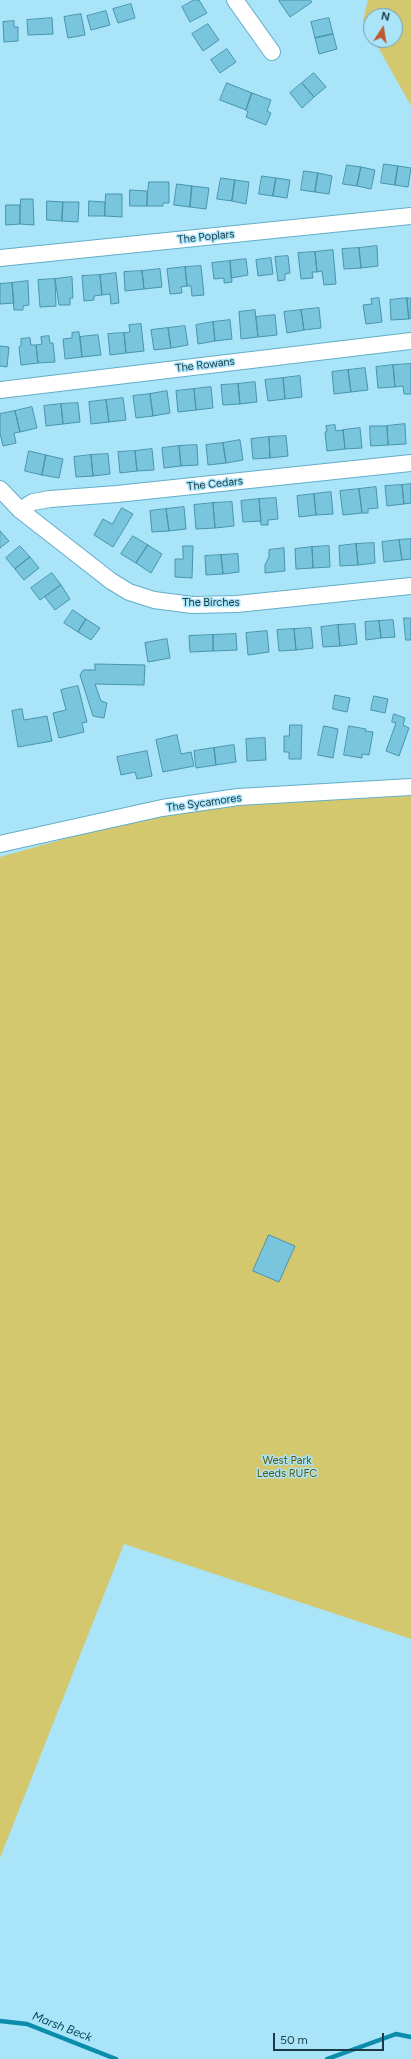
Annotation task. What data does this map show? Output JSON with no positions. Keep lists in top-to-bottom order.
{
  "streets": {
    "street": [
      "The Poplars",
      "The Rowans",
      "The Cedars",
      "The Birches",
      "The Sycamores"
    ]
  },
  "crossings": [
    ["The Cedars", "The Birches"]
  ],
  "water": ["Marsh Beck"],
  "parks": ["West Park Leeds RUFC"],
  "scale_bar": "50 m",
  "north": "top"
}
